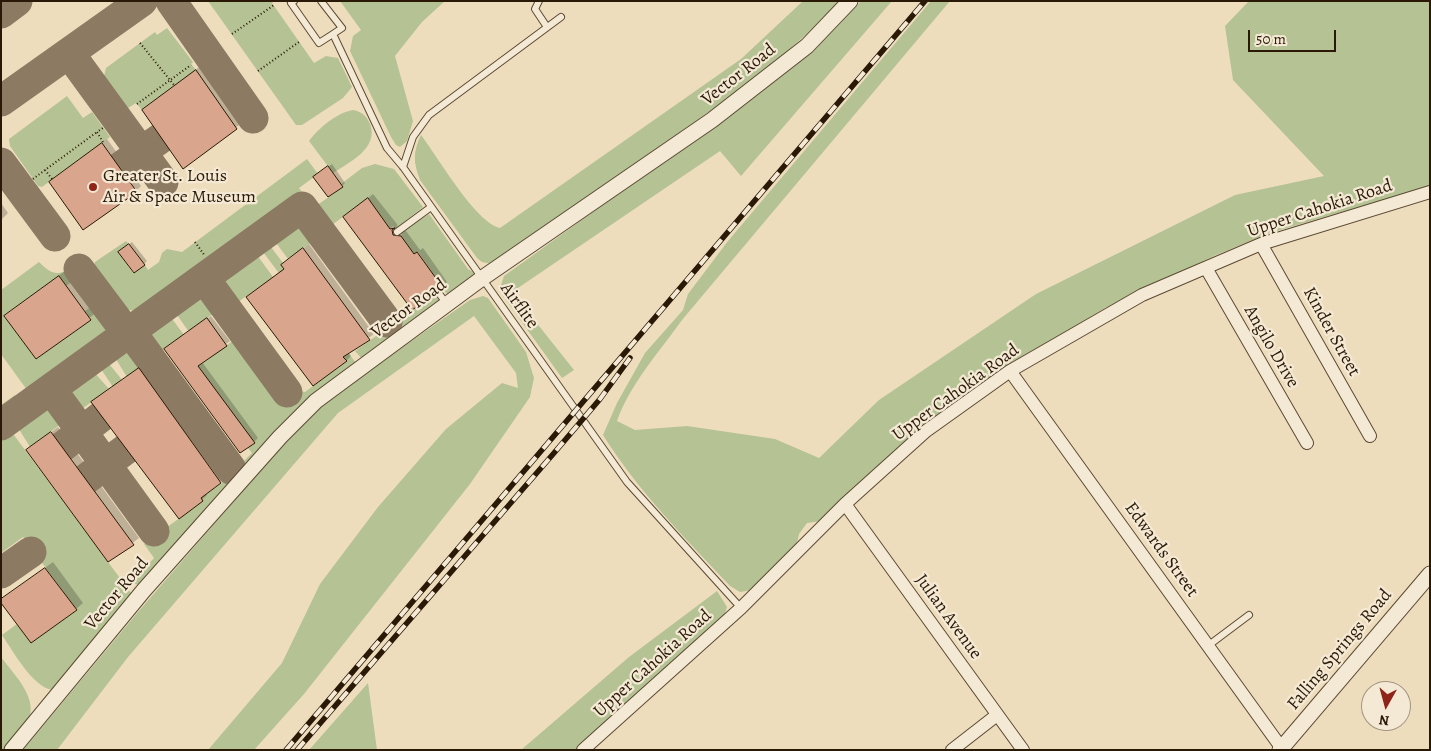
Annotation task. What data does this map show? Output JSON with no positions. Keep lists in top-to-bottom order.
{
  "streets": {
    "street": [
      "Vector Road",
      "Upper Cahokia Road",
      "Kinder Street",
      "Angilo Drive",
      "Edwards Street",
      "Julian Avenue",
      "Falling Springs Road"
    ],
    "lane": ["Airflite"]
  },
  "crossings": [
    ["Vector Road", "Airflite"],
    ["Upper Cahokia Road", "Airflite"],
    ["Upper Cahokia Road", "Kinder Street"],
    ["Upper Cahokia Road", "Angilo Drive"],
    ["Upper Cahokia Road", "Edwards Street"],
    ["Upper Cahokia Road", "Julian Avenue"],
    ["Edwards Street", "Falling Springs Road"]
  ],
  "places": ["Greater St. Louis Air & Space Museum"],
  "scale_bar": "50 m",
  "north": "bottom"
}
